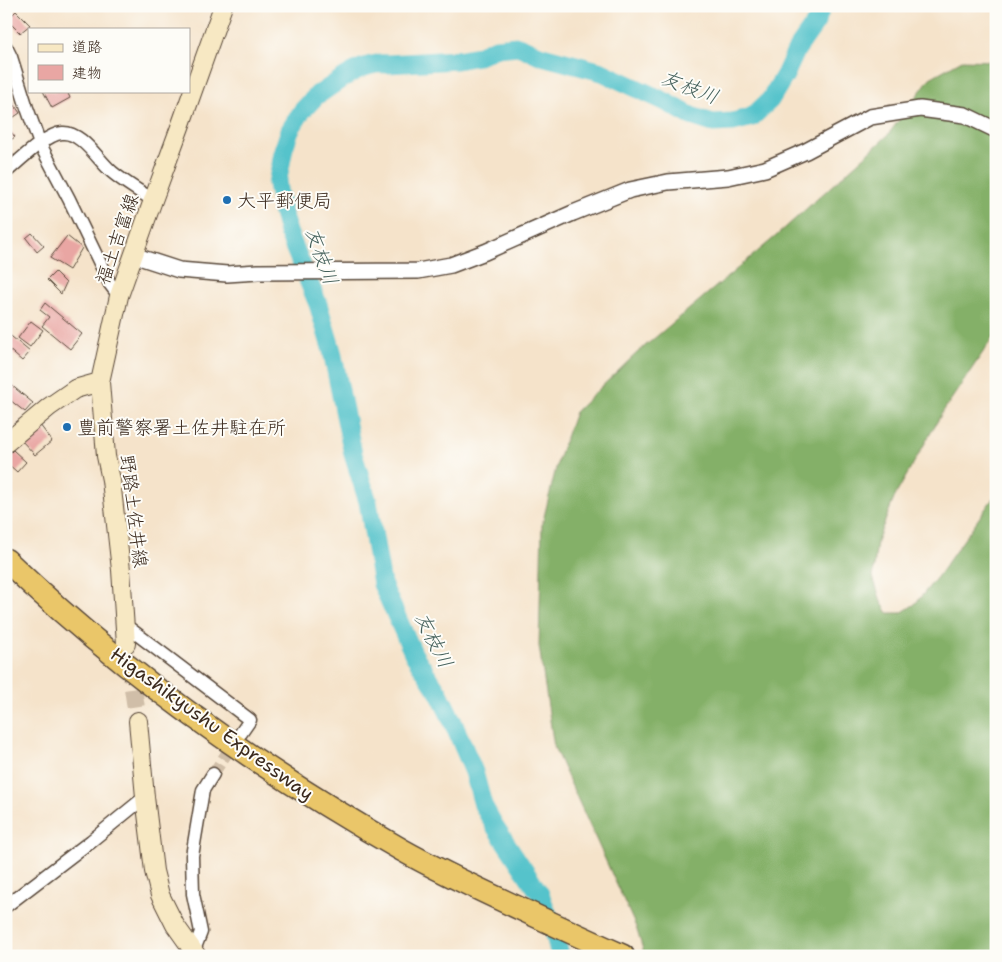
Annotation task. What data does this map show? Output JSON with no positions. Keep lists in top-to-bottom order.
{
  "streets": {
    "highway": ["Higashikyushu Expressway"],
    "main road": ["福土吉富線", "野路土佐井線"]
  },
  "crossings": [
    ["福土吉富線", "野路土佐井線"]
  ],
  "water": ["友枝川"],
  "places": ["大平郵便局", "豊前警察署土佐井駐在所"],
  "legend": ["道路", "建物"]
}
